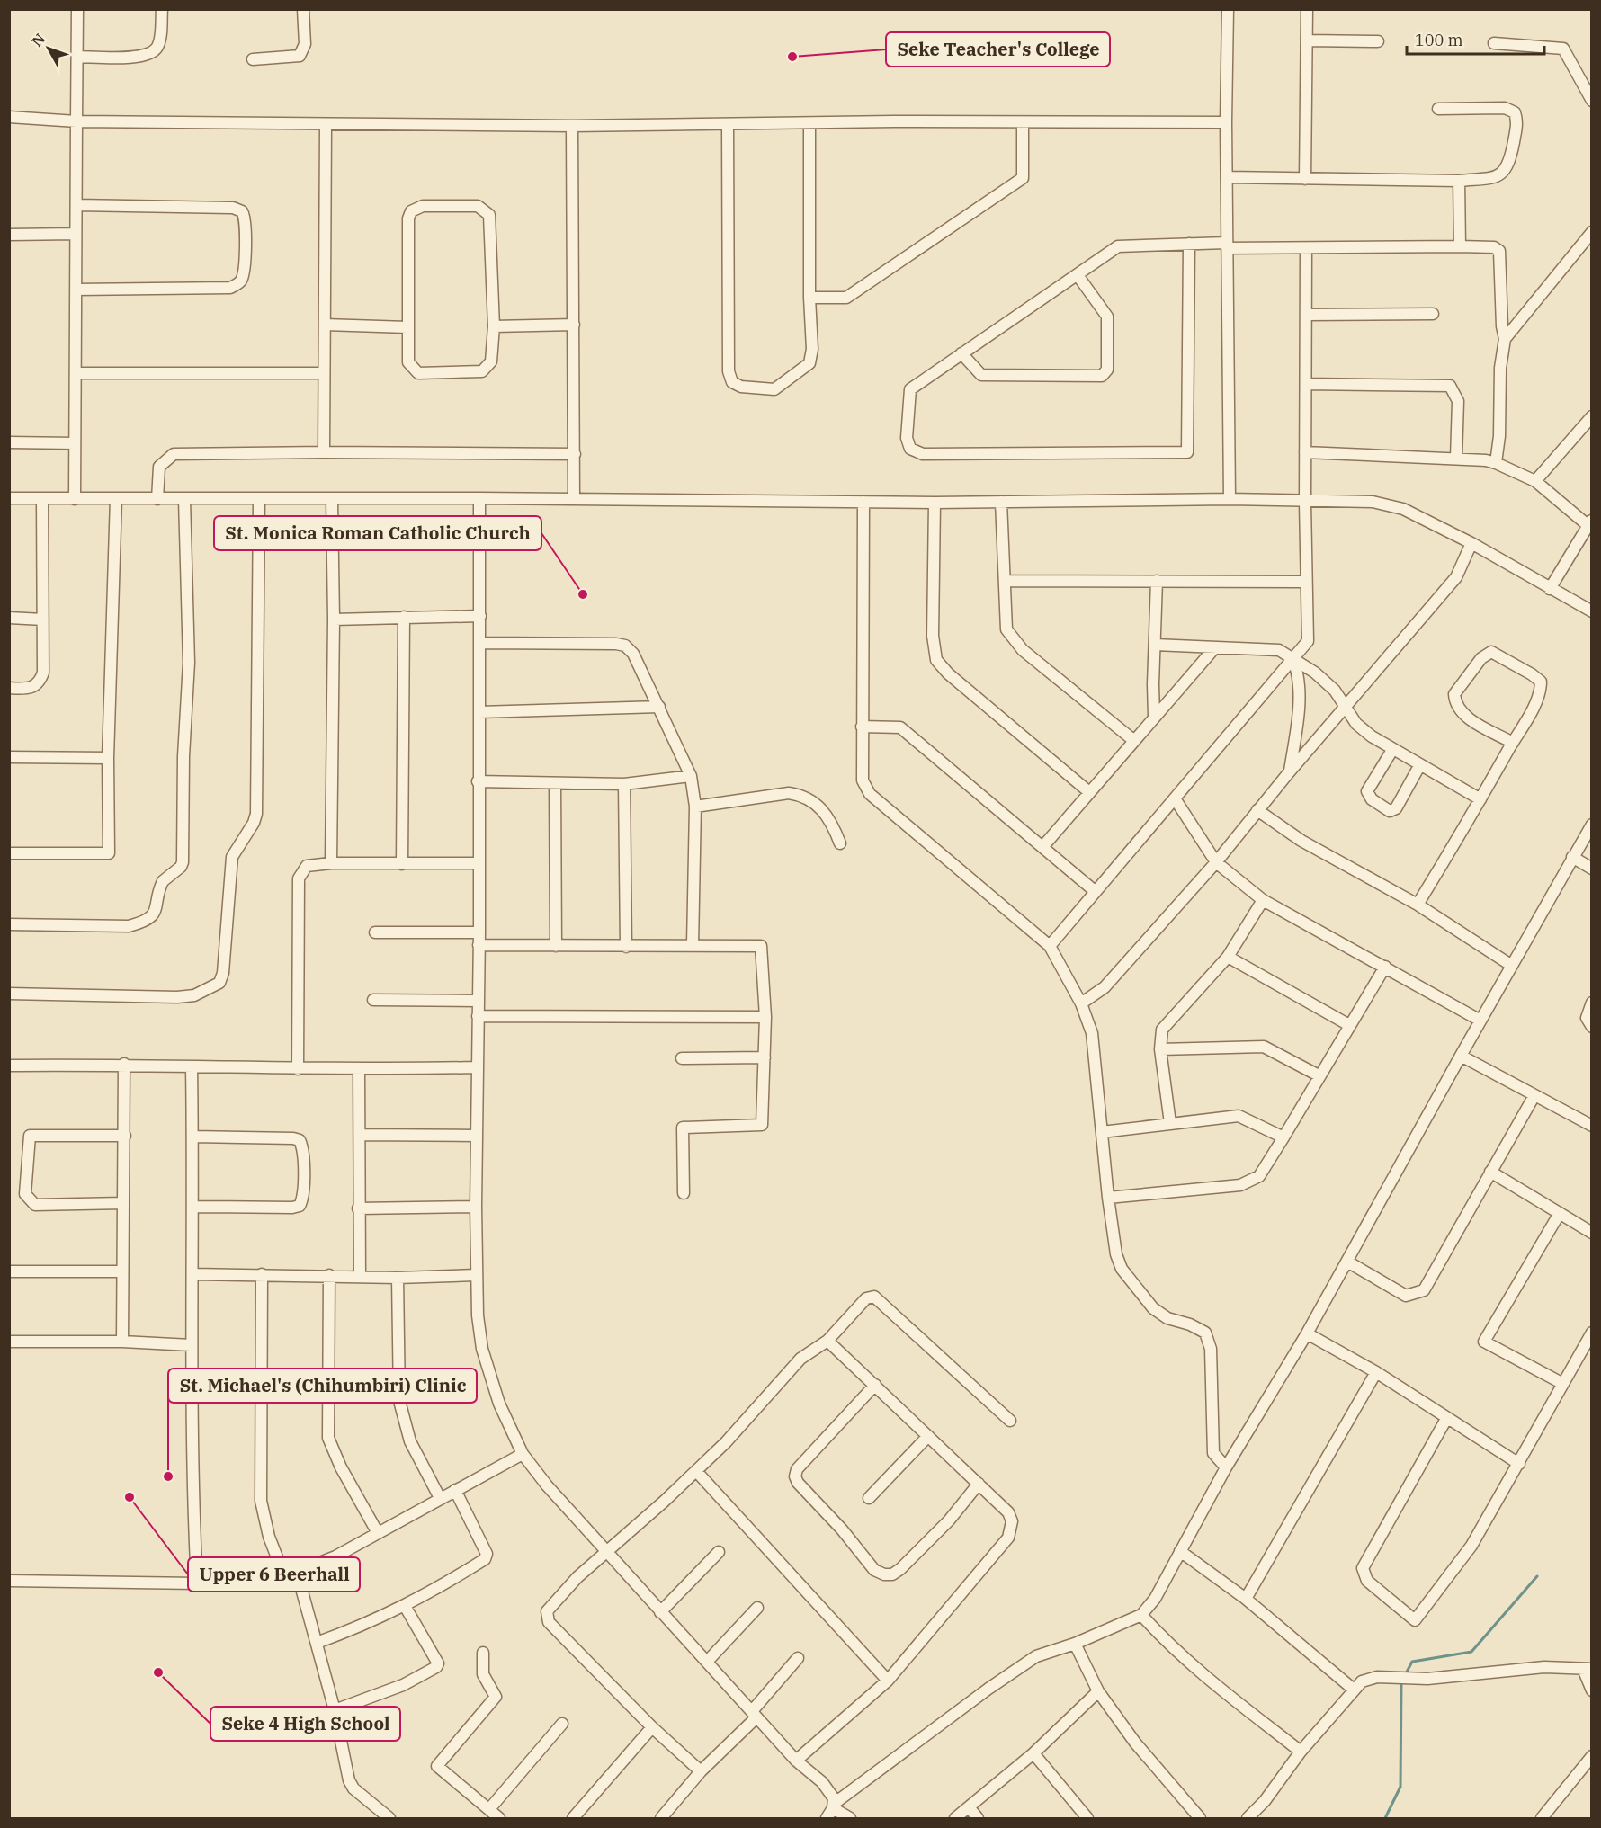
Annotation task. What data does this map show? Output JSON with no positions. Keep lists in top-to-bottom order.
{
  "places": [
    "Seke Teacher's College",
    "St. Monica Roman Catholic Church",
    "St. Michael's (Chihumbiri) Clinic",
    "Upper 6 Beerhall",
    "Seke 4 High School"
  ],
  "scale_bar": "100 m",
  "north": "top left"
}
